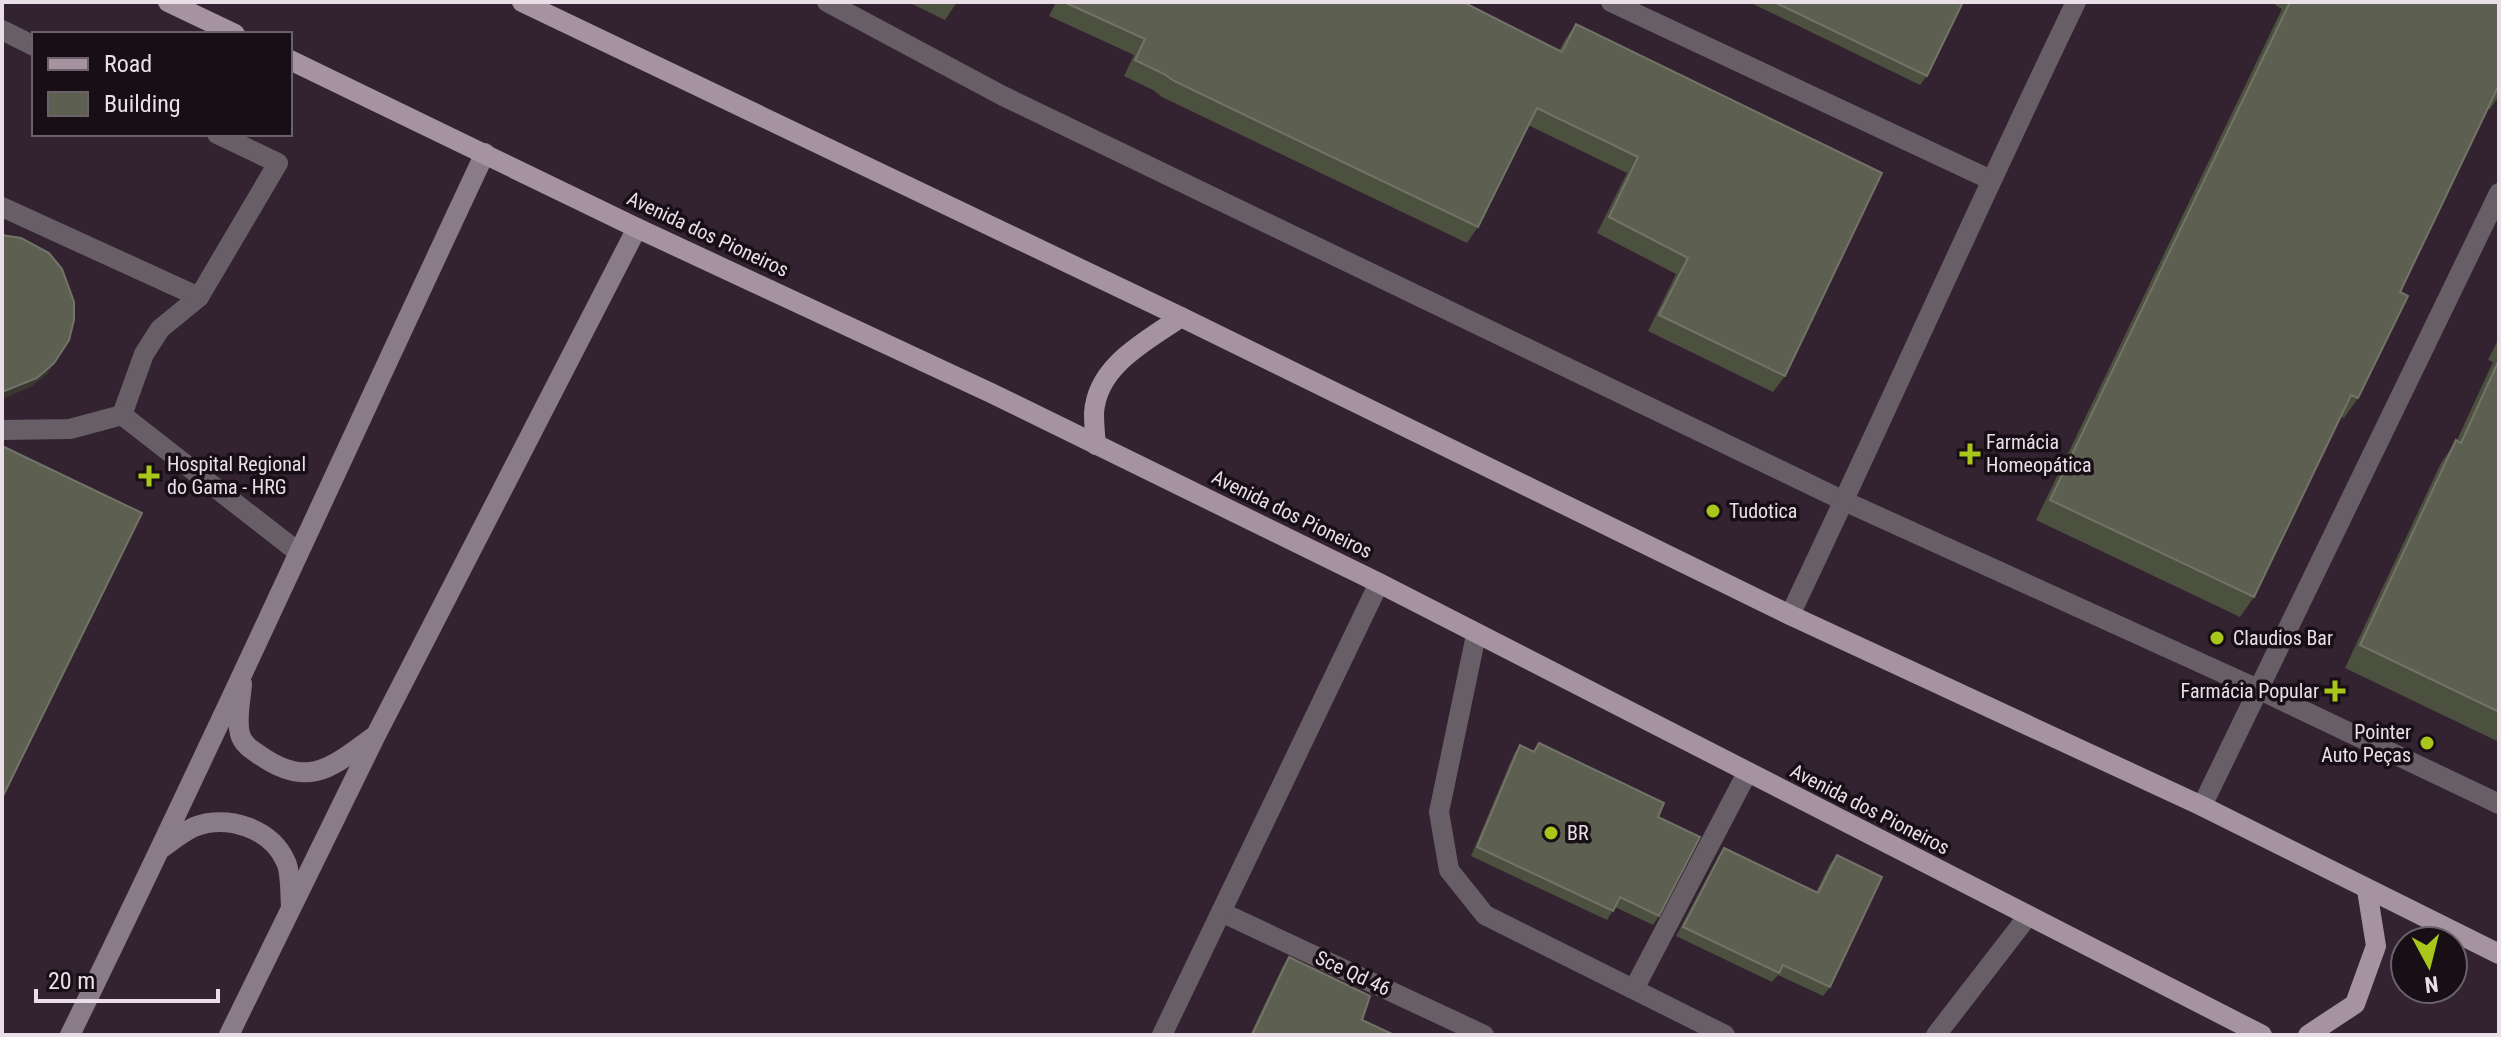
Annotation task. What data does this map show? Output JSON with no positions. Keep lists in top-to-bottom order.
{
  "streets": {
    "main road": ["Avenida dos Pioneiros"],
    "street": ["Sce Qd 46"]
  },
  "places": {
    "health": ["Farmácia Homeopática", "Hospital Regional do Gama - HRG", "Farmácia Popular"],
    "other": [
      "Tudotica",
      "Claudios Bar",
      "Pointer Auto Peças",
      "BR"
    ]
  },
  "legend": ["Road", "Building"],
  "scale_bar": "20 m",
  "north": "bottom"
}
